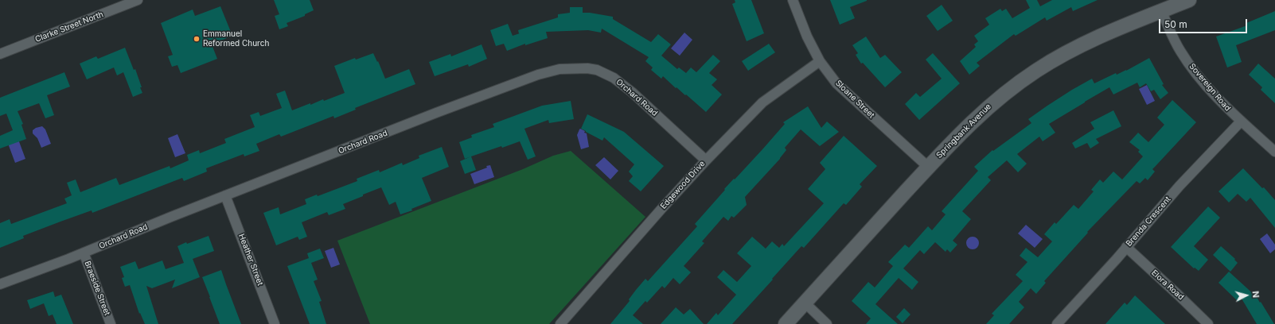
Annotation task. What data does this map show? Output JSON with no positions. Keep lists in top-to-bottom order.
{
  "streets": {
    "main road": ["Springbank Avenue"],
    "street": [
      "Clarke Street North",
      "Sovereign Road",
      "Orchard Road",
      "Sloane Street",
      "Edgewood Drive",
      "Brenda Crescent",
      "Heather Street",
      "Elora Road",
      "Braeside Street"
    ]
  },
  "crossings": [
    ["Sovereign Road", "Springbank Avenue"],
    ["Sovereign Road", "Brenda Crescent"],
    ["Orchard Road", "Edgewood Drive"],
    ["Orchard Road", "Heather Street"],
    ["Orchard Road", "Braeside Street"],
    ["Sloane Street", "Springbank Avenue"],
    ["Sloane Street", "Edgewood Drive"],
    ["Brenda Crescent", "Elora Road"]
  ],
  "places": ["Emmanuel Reformed Church"],
  "scale_bar": "50 m",
  "north": "right"
}
